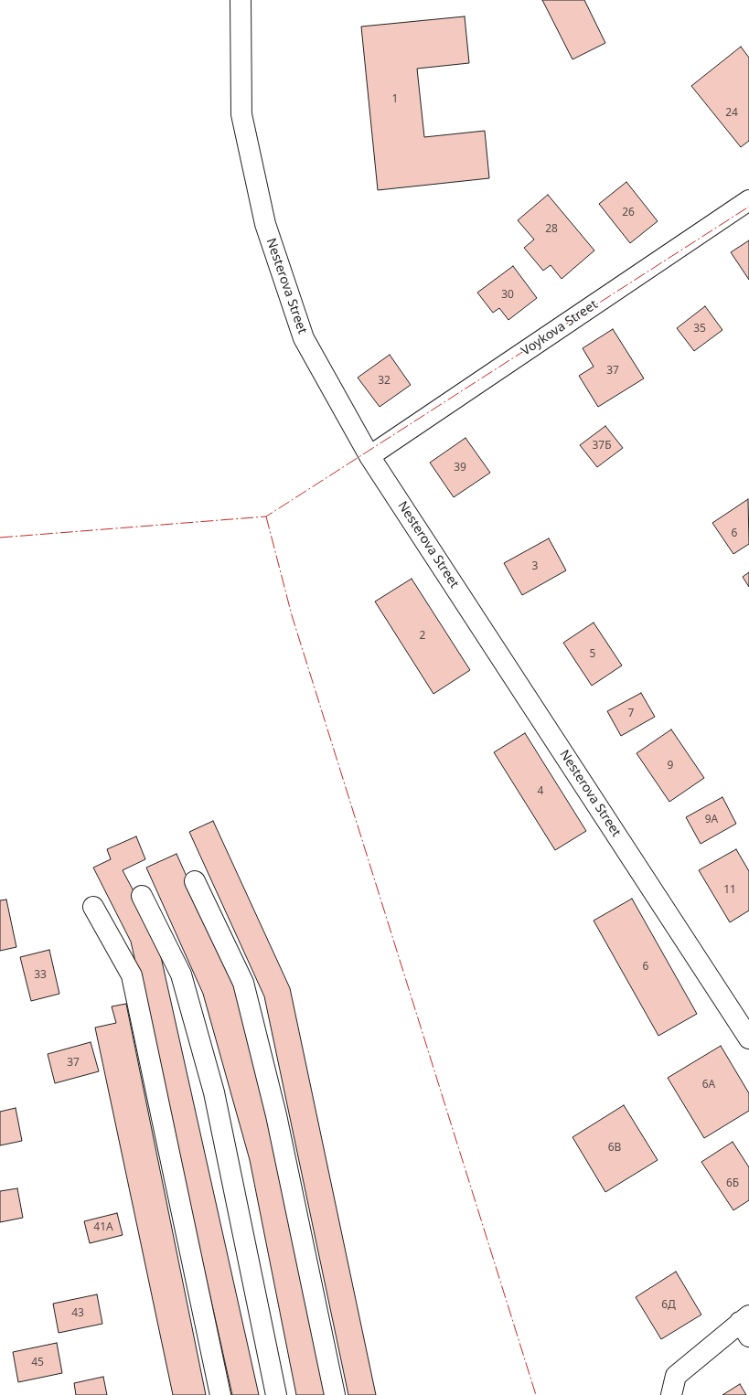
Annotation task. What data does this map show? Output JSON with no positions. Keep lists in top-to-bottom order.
{
  "streets": {
    "street": ["Nesterova Street", "Voykova Street"]
  },
  "crossings": [
    ["Nesterova Street", "Voykova Street"]
  ],
  "house_numbers": [
    "1",
    "24",
    "26",
    "28",
    "30",
    "35",
    "37",
    "32",
    "37Б",
    "39",
    "6",
    "3",
    "2",
    "5",
    "7",
    "9",
    "4",
    "9А",
    "11",
    "6",
    "33",
    "37",
    "6А",
    "6В",
    "6Б",
    "41А",
    "6Д",
    "43",
    "45"
  ]
}
